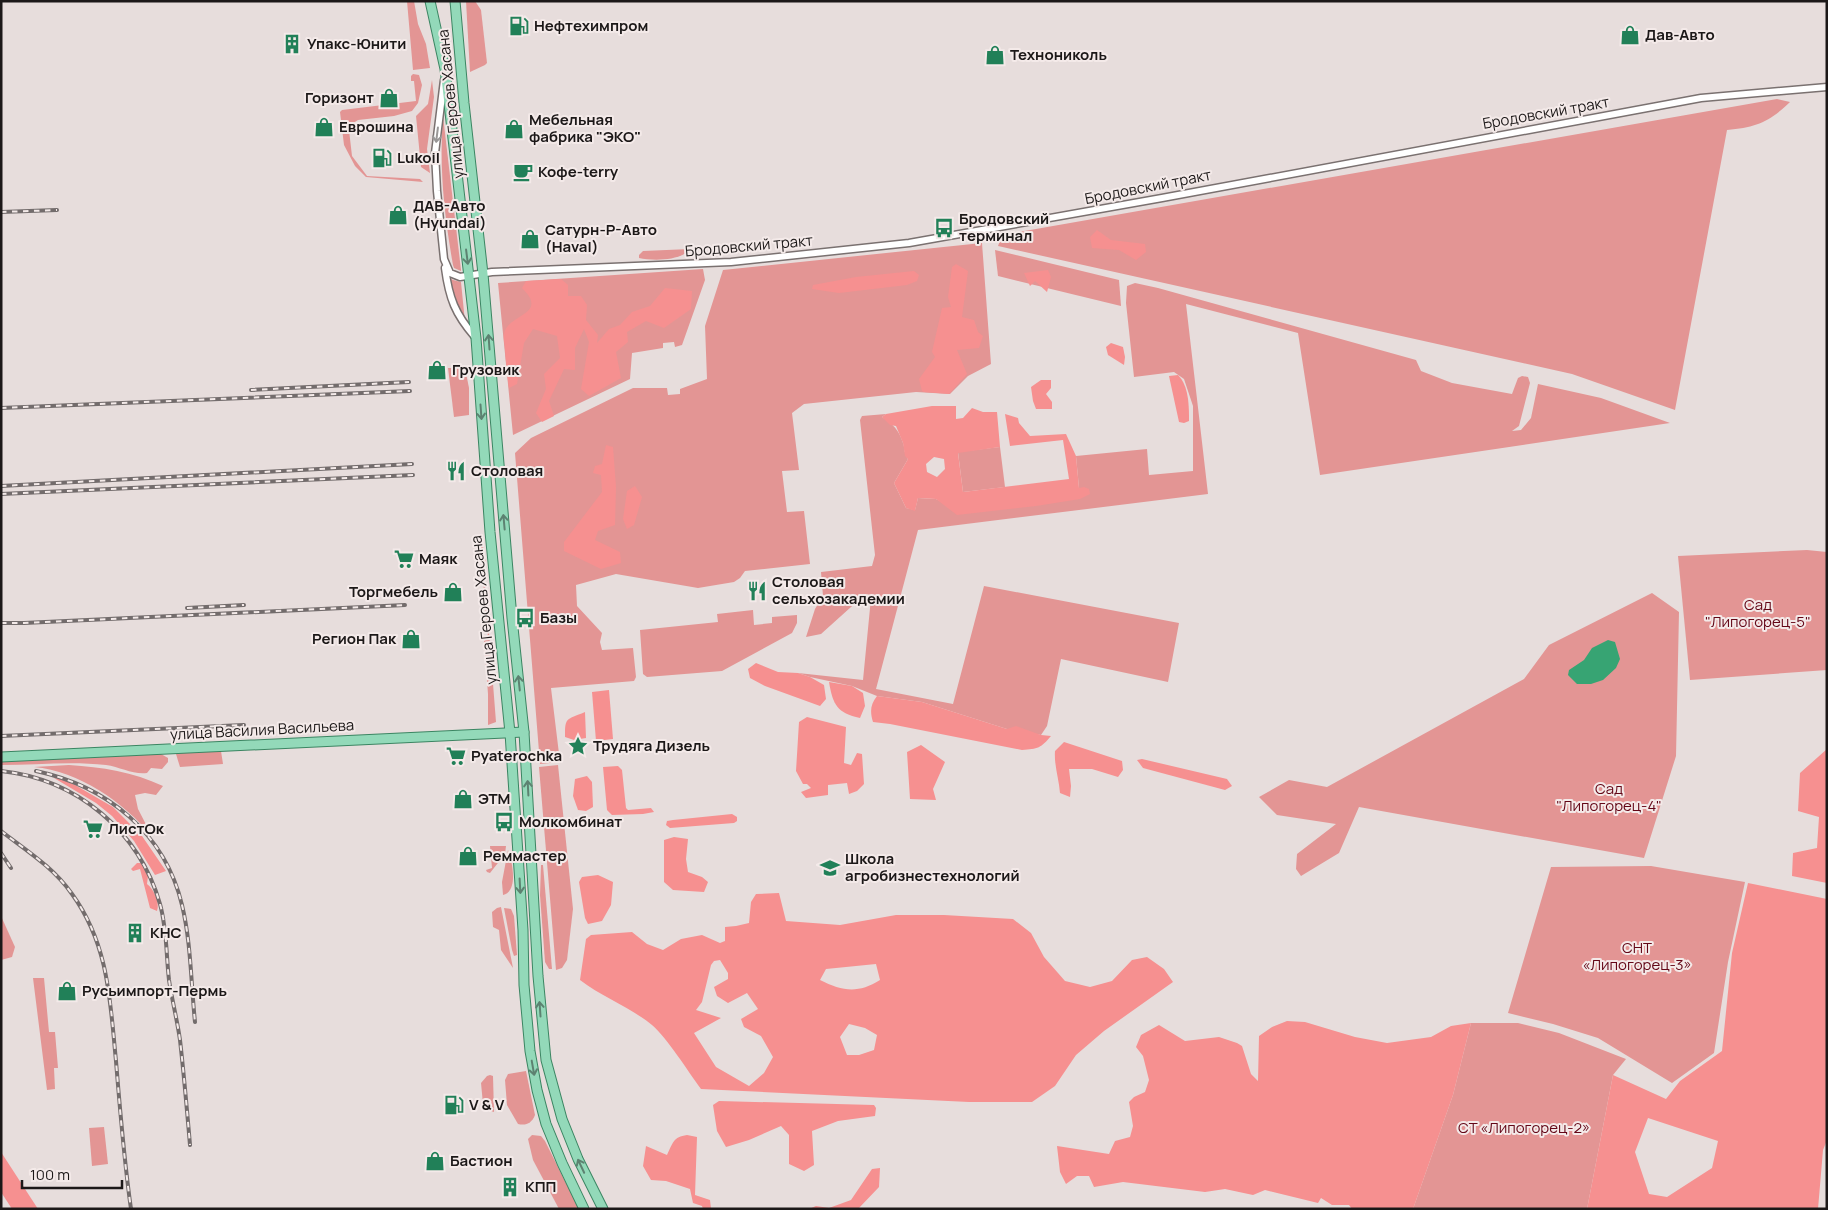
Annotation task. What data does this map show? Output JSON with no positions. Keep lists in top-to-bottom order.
{
  "streets": {
    "main road": ["улица Героев Хасана", "улица Василия Васильева"],
    "street": ["Бродовский тракт"]
  },
  "crossings": [
    ["улица Героев Хасана", "Бродовский тракт"],
    ["улица Героев Хасана", "улица Василия Васильева"]
  ],
  "parks": [
    "Сад \"Липогорец-5\"",
    "Сад \"Липогорец-4\"",
    "СНТ «Липогорец-3»",
    "СТ «Липогорец-2»"
  ],
  "places": {
    "fuel station": ["Нефтехимпром", "Lukoil", "V & V"],
    "shop": [
      "Дав-Авто",
      "Технониколь",
      "Горизонт",
      "Еврошина",
      "Мебельная фабрика \"ЭКО\"",
      "ДАВ-Авто (Hyundai)",
      "Сатурн-Р-Авто (Haval)",
      "Грузовик",
      "Торгмебель",
      "Регион Пак",
      "ЭТМ",
      "Реммастер",
      "Русьимпорт-Пермь",
      "Бастион"
    ],
    "building": ["Упакс-Юнити", "КНС", "КПП"],
    "cafe": ["Кофе-terry"],
    "bus stop": ["Бродовский терминал", "Базы", "Молкомбинат"],
    "restaurant": ["Столовая", "Столовая сельхозакадемии"],
    "supermarket": ["Маяк", "Pyaterochka", "ЛистОк"],
    "place": ["Трудяга Дизель"],
    "school or university": ["Школа агробизнестехнологий"]
  },
  "scale_bar": "100 m"
}
